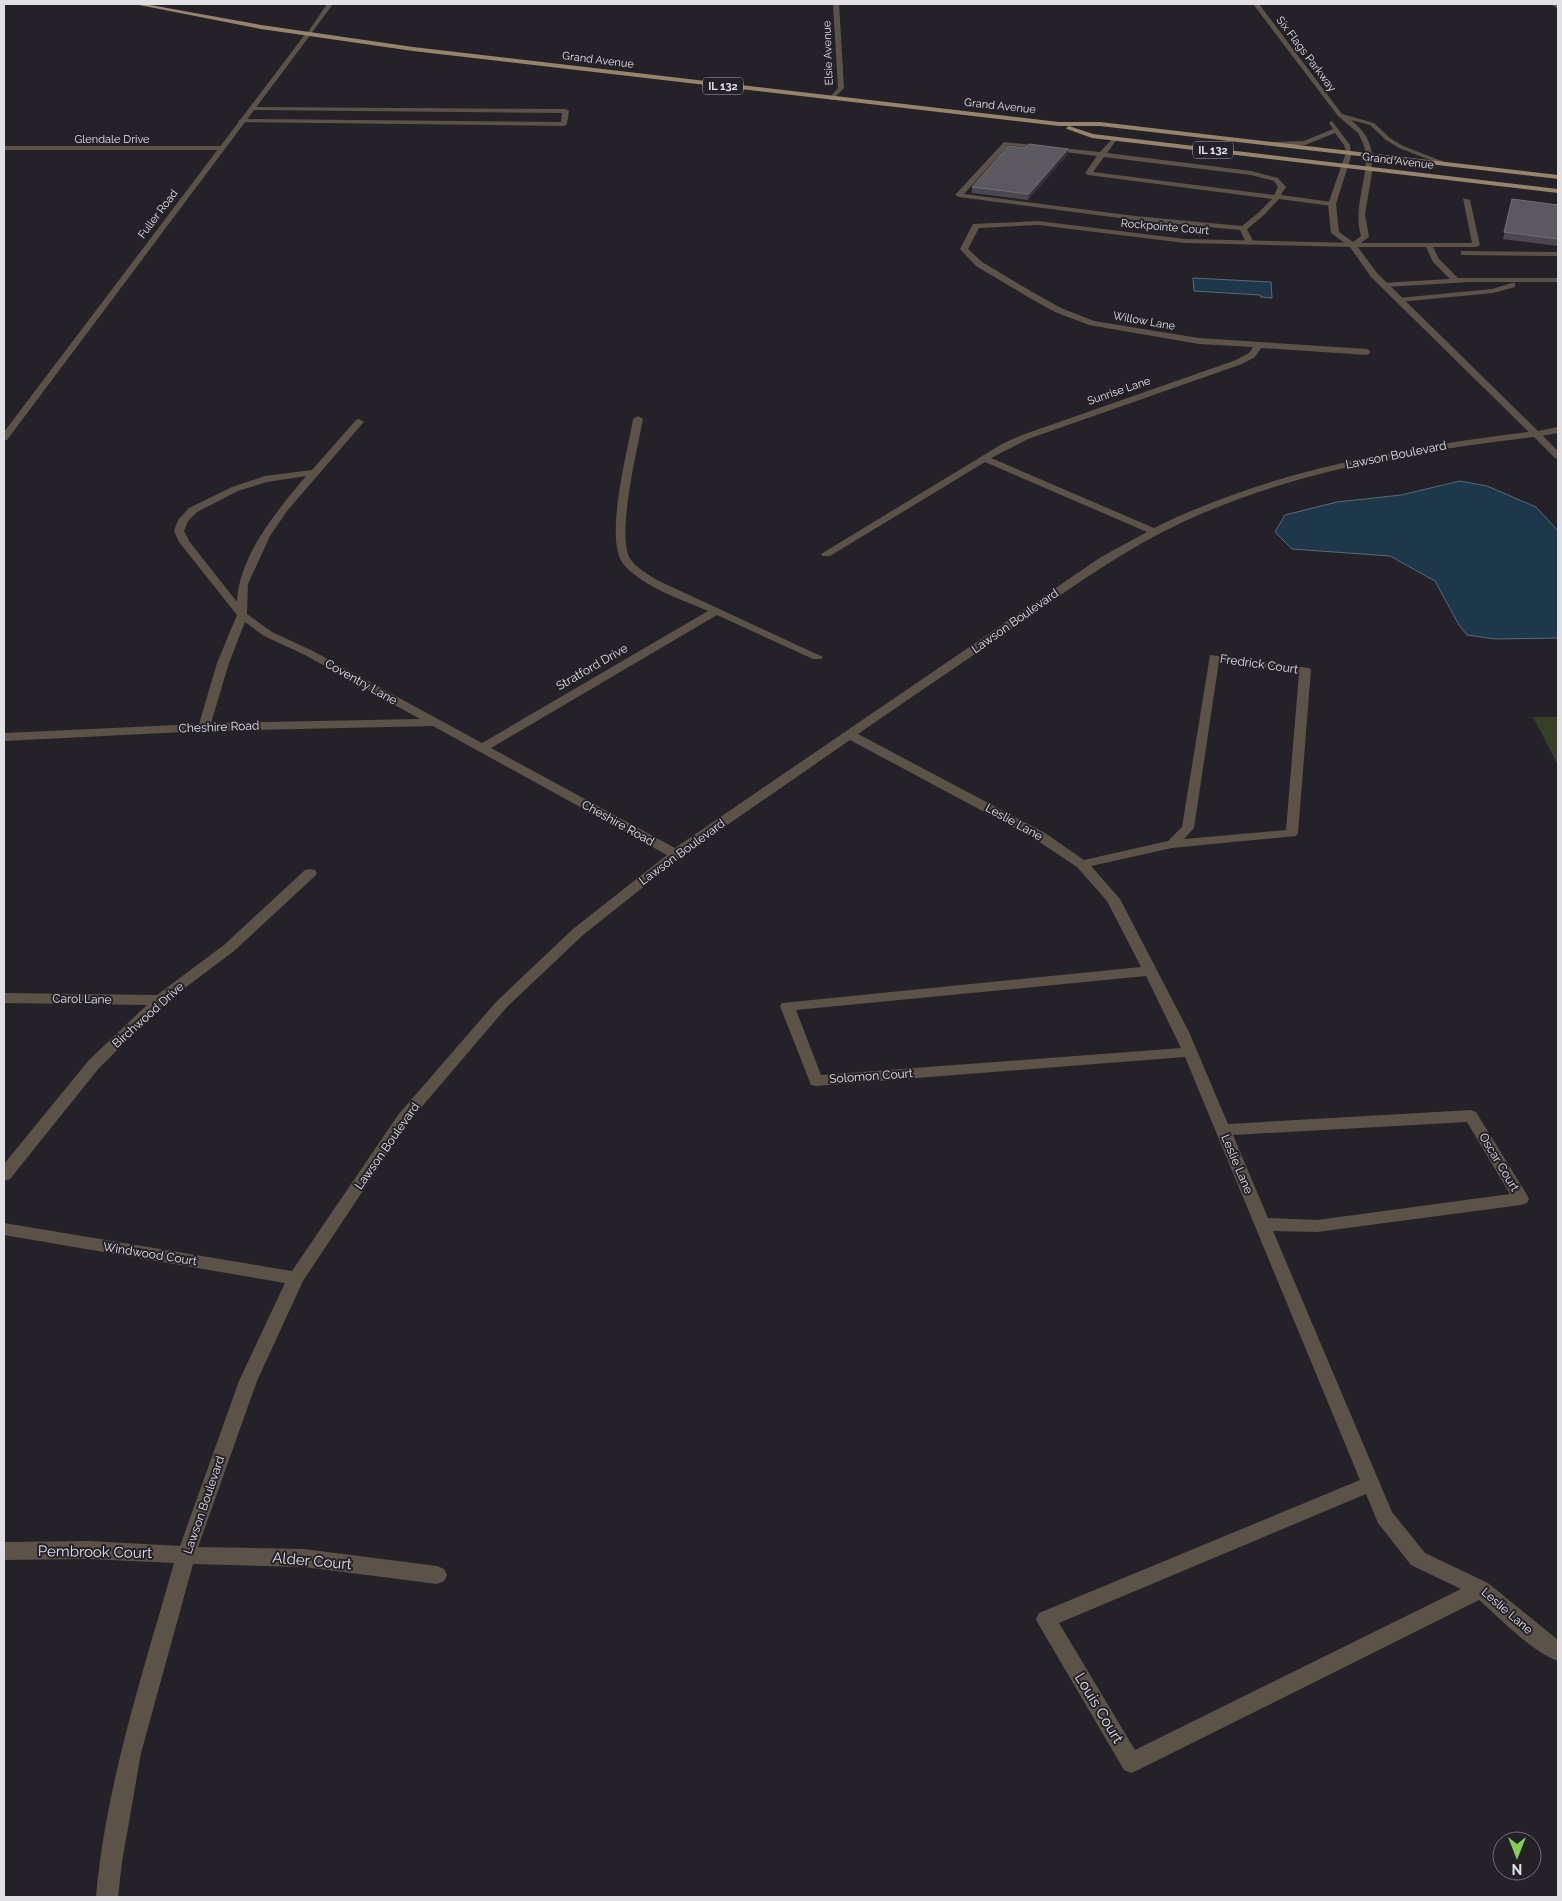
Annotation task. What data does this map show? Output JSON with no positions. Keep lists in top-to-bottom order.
{
  "streets": {
    "main road": ["Grand Avenue", "IL 132"],
    "street": [
      "Elsie Avenue",
      "Six Flags Parkway",
      "Glendale Drive",
      "Fuller Road",
      "Rockpointe Court",
      "Willow Lane",
      "Sunrise Lane",
      "Lawson Boulevard",
      "Fredrick Court",
      "Stratford Drive",
      "Coventry Lane",
      "Cheshire Road",
      "Leslie Lane",
      "Carol Lane",
      "Birchwood Drive",
      "Solomon Court",
      "Oscar Court",
      "Windwood Court",
      "Pembrook Court",
      "Alder Court",
      "Louis Court"
    ]
  },
  "crossings": [
    ["Elsie Avenue", "Grand Avenue"],
    ["Six Flags Parkway", "Grand Avenue"],
    ["Grand Avenue", "Fuller Road"],
    ["Glendale Drive", "Fuller Road"],
    ["Rockpointe Court", "Willow Lane"],
    ["Willow Lane", "Sunrise Lane"],
    ["Lawson Boulevard", "Cheshire Road"],
    ["Lawson Boulevard", "Leslie Lane"],
    ["Lawson Boulevard", "Windwood Court"],
    ["Lawson Boulevard", "Pembrook Court"],
    ["Lawson Boulevard", "Alder Court"],
    ["Fredrick Court", "Leslie Lane"],
    ["Stratford Drive", "Coventry Lane"],
    ["Stratford Drive", "Cheshire Road"],
    ["Coventry Lane", "Cheshire Road"],
    ["Leslie Lane", "Solomon Court"],
    ["Leslie Lane", "Oscar Court"],
    ["Leslie Lane", "Louis Court"],
    ["Carol Lane", "Birchwood Drive"],
    ["Pembrook Court", "Alder Court"]
  ],
  "north": "bottom"
}
